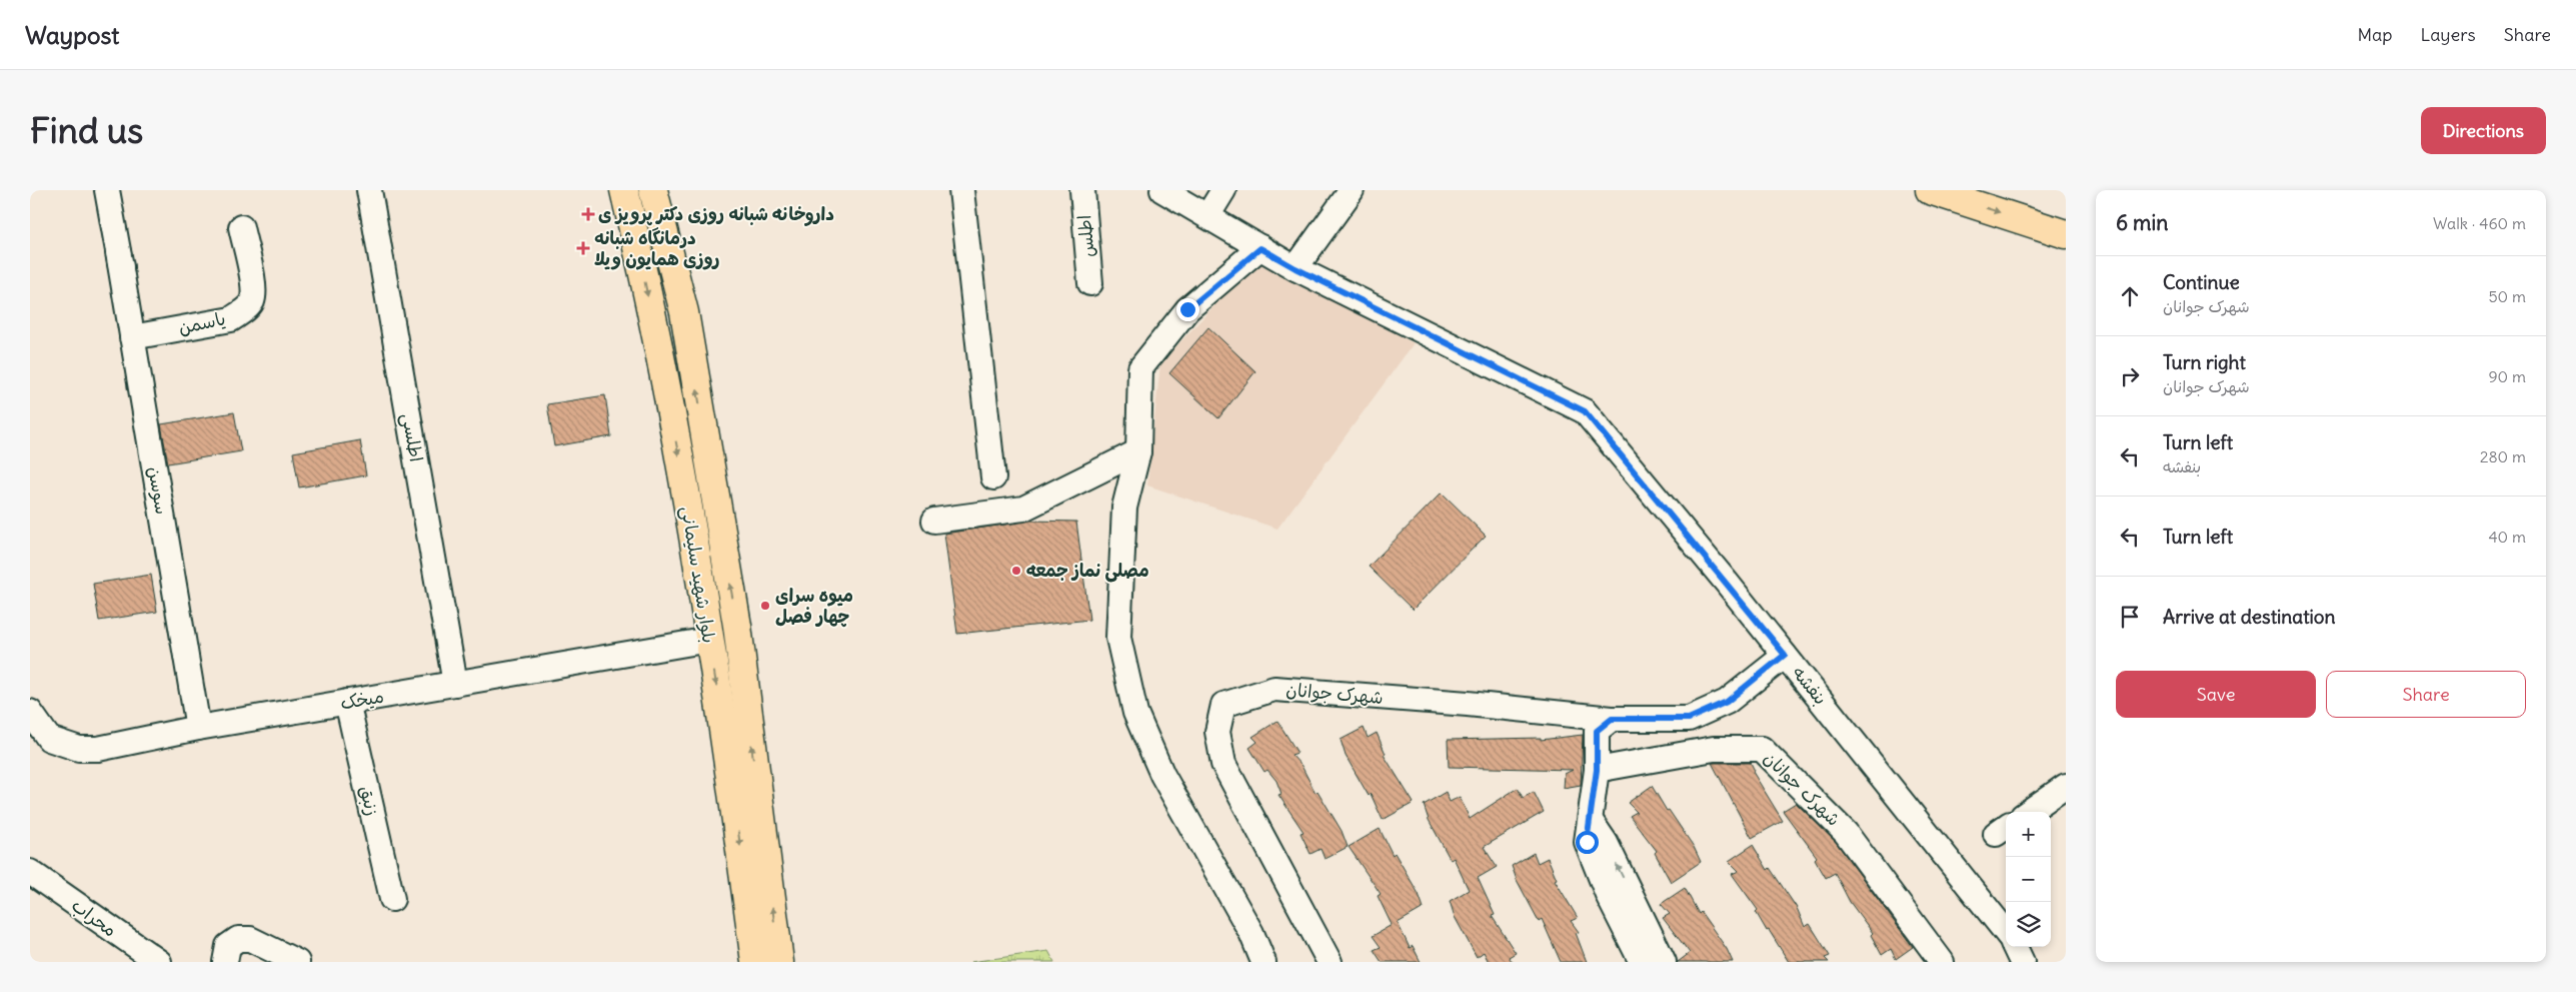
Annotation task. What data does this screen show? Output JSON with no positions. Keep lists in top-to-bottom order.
{
  "streets": {
    "main road": ["بلوار شهید سلیمانی"],
    "street": [
      "اطلس",
      "یاسمن",
      "اطلسی",
      "سوسن",
      "بنفشه",
      "شهرک جوانان",
      "میخک",
      "زنبق",
      "محراب"
    ]
  },
  "crossings": [
    ["یاسمن", "سوسن"],
    ["اطلسی", "میخک"],
    ["سوسن", "میخک"],
    ["بلوار شهید سلیمانی", "میخک"],
    ["بنفشه", "شهرک جوانان"],
    ["میخک", "زنبق"]
  ],
  "places": {
    "health": ["داروخانه شبانه روزی دکتر پرویز ی", "درمانگاه شبانه روزی همایون ویلا"],
    "other": ["مصلی نماز جمعه", "میوه سرای چهار فصل"]
  },
  "page": {
    "header": "Waypost",
    "nav": ["Map", "Layers", "Share"],
    "buttons": [
      "Directions",
      ["Save", "Share"]
    ],
    "title": "Find us",
    "heading": ["6 min", "Walk · 460 m"],
    "list": [
      ["Continue", "شهرک جوانان", "50 m"],
      ["Turn right", "شهرک جوانان", "90 m"],
      ["Turn left", "بنفشه", "280 m"],
      ["Turn left", "40 m"],
      "Arrive at destination"
    ],
    "map_buttons": ["+", "−"]
  }
}
